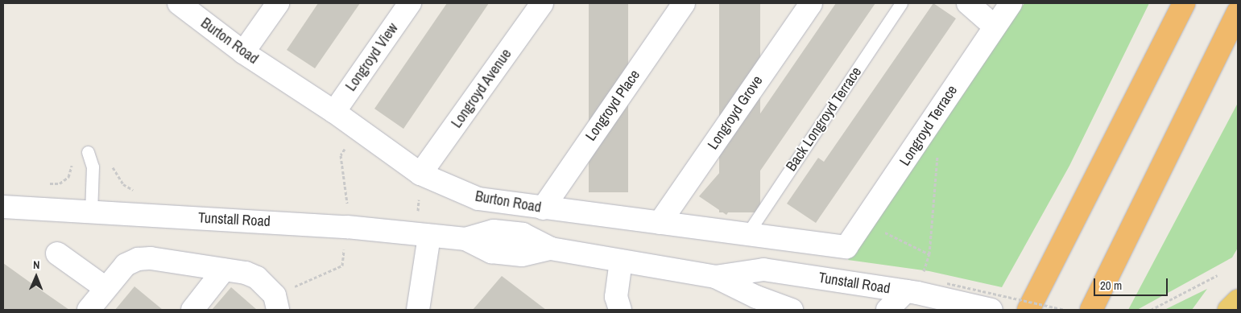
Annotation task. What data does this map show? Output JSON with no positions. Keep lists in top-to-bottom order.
{
  "streets": {
    "street": [
      "Burton Road",
      "Longroyd View",
      "Longroyd Avenue",
      "Longroyd Place",
      "Longroyd Grove",
      "Longroyd Terrace",
      "Tunstall Road"
    ],
    "lane": ["Back Longroyd Terrace"]
  },
  "crossings": [
    ["Burton Road", "Longroyd View"],
    ["Burton Road", "Longroyd Avenue"],
    ["Burton Road", "Longroyd Place"],
    ["Burton Road", "Longroyd Grove"],
    ["Burton Road", "Back Longroyd Terrace"],
    ["Burton Road", "Longroyd Terrace"]
  ],
  "scale_bar": "20 m",
  "north": "top"
}
